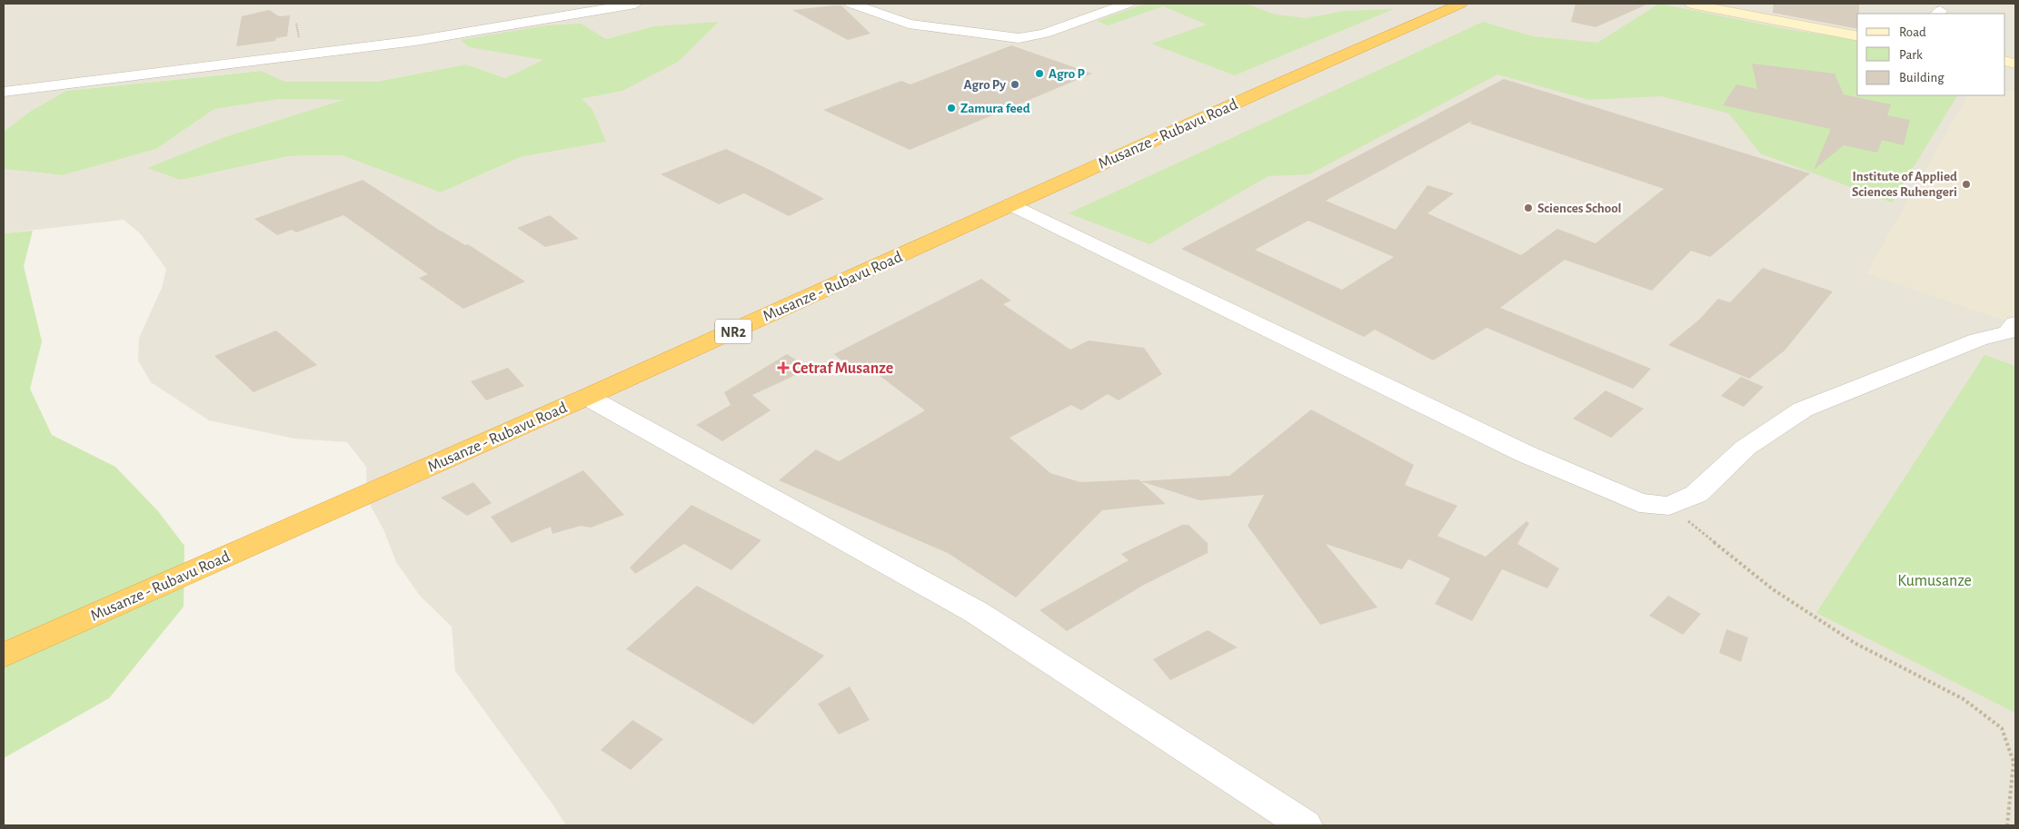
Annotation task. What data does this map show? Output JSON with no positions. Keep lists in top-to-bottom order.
{
  "streets": {
    "highway": ["Musanze - Rubavu Road", "NR2"]
  },
  "parks": ["Kumusanze"],
  "places": {
    "other": [
      "Agro P",
      "Agro Py",
      "Zamura feed",
      "Institute of Applied Sciences Ruhengeri",
      "Sciences School"
    ],
    "health": ["Cetraf Musanze"]
  },
  "legend": ["Road", "Park", "Building"]
}
